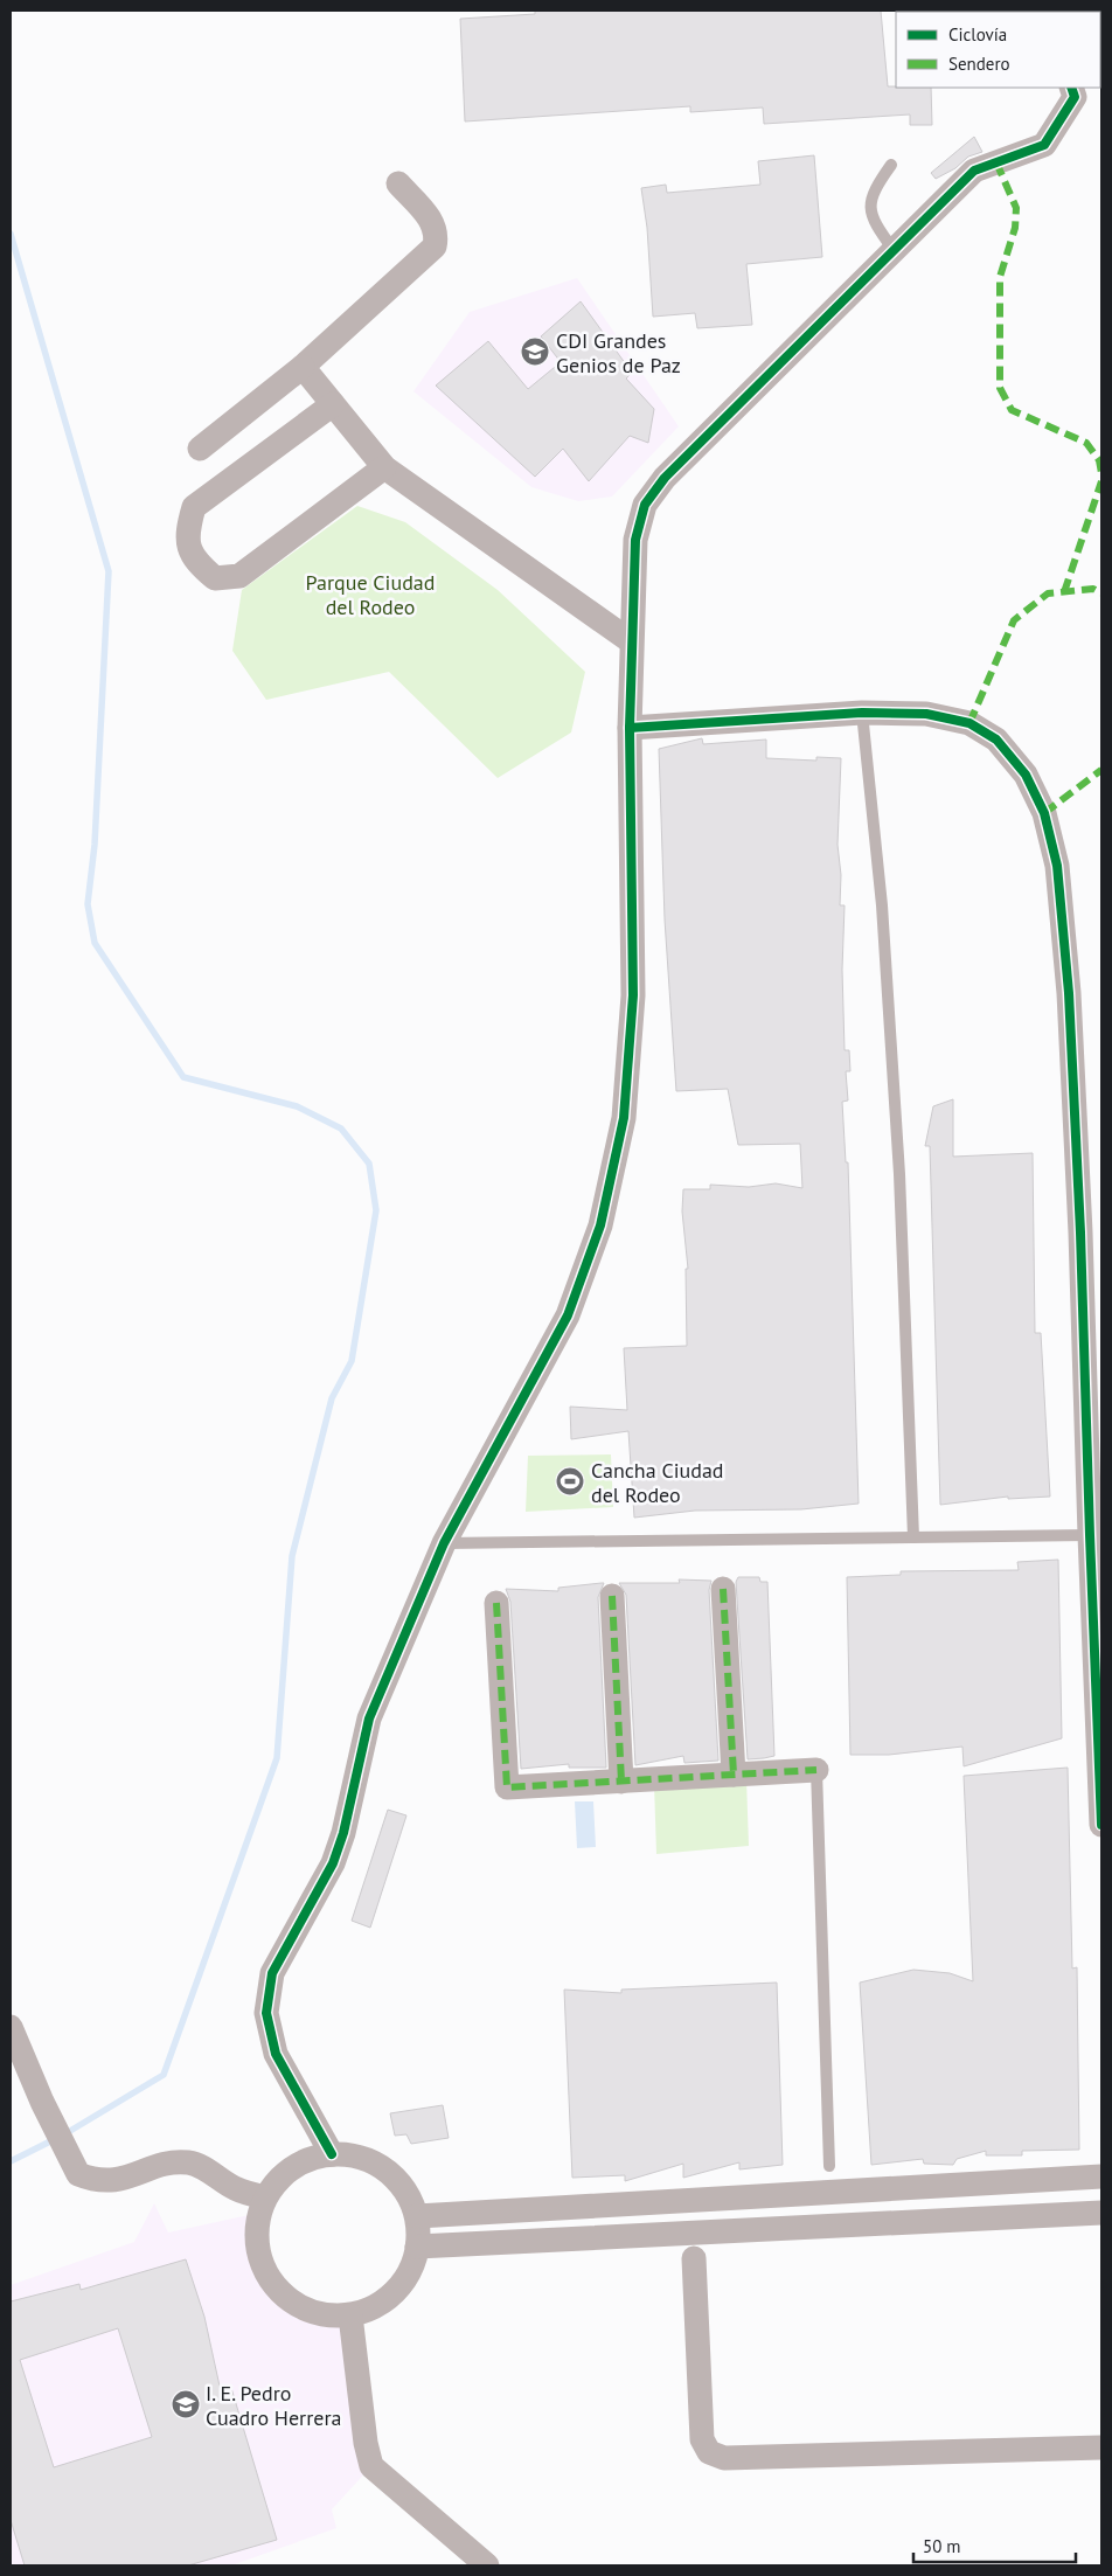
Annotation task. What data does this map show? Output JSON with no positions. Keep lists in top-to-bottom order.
{
  "parks": ["Parque Ciudad del Rodeo"],
  "places": {
    "school or university": ["CDI Grandes Genios de Paz", "I. E. Pedro Cuadro Herrera"],
    "sports": ["Cancha Ciudad del Rodeo"]
  },
  "legend": ["Ciclovía", "Sendero"],
  "scale_bar": "50 m"
}
